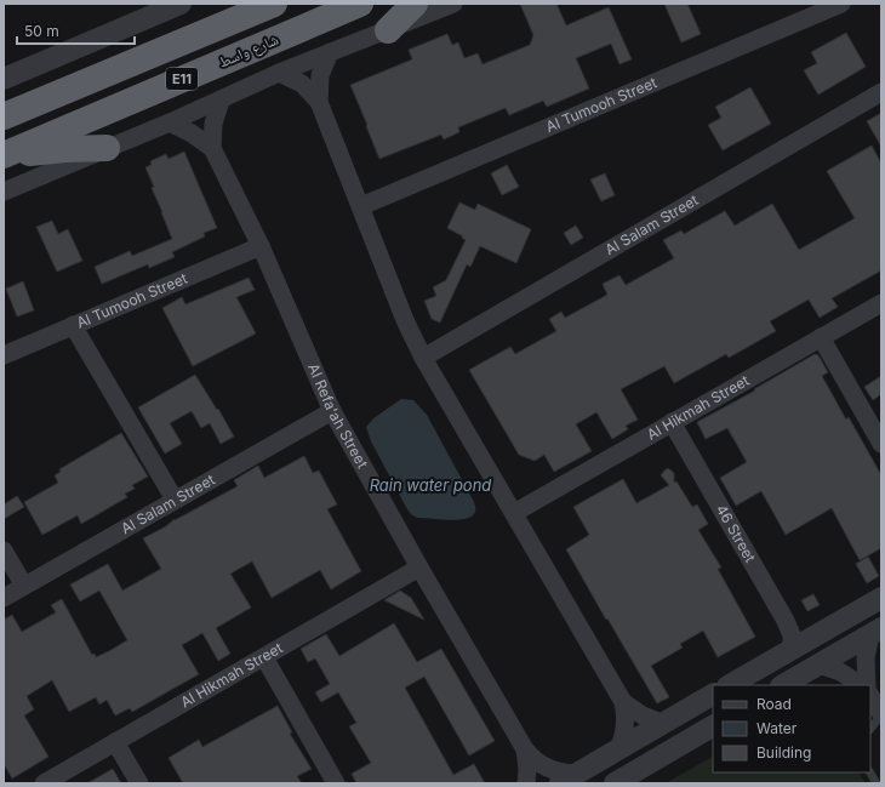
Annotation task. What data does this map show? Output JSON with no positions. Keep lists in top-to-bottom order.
{
  "streets": {
    "highway": ["شارع واسط", "E11"],
    "street": [
      "Al Tumooh Street",
      "Al Salam Street",
      "Al Hikmah Street",
      "Al Refa'ah Street",
      "46 Street"
    ]
  },
  "crossings": [
    ["Al Tumooh Street", "Al Refa'ah Street"],
    ["Al Salam Street", "Al Refa'ah Street"],
    ["Al Hikmah Street", "Al Refa'ah Street"],
    ["Al Hikmah Street", "46 Street"]
  ],
  "water": ["Rain water pond"],
  "legend": ["Road", "Water", "Building"],
  "scale_bar": "50 m"
}
